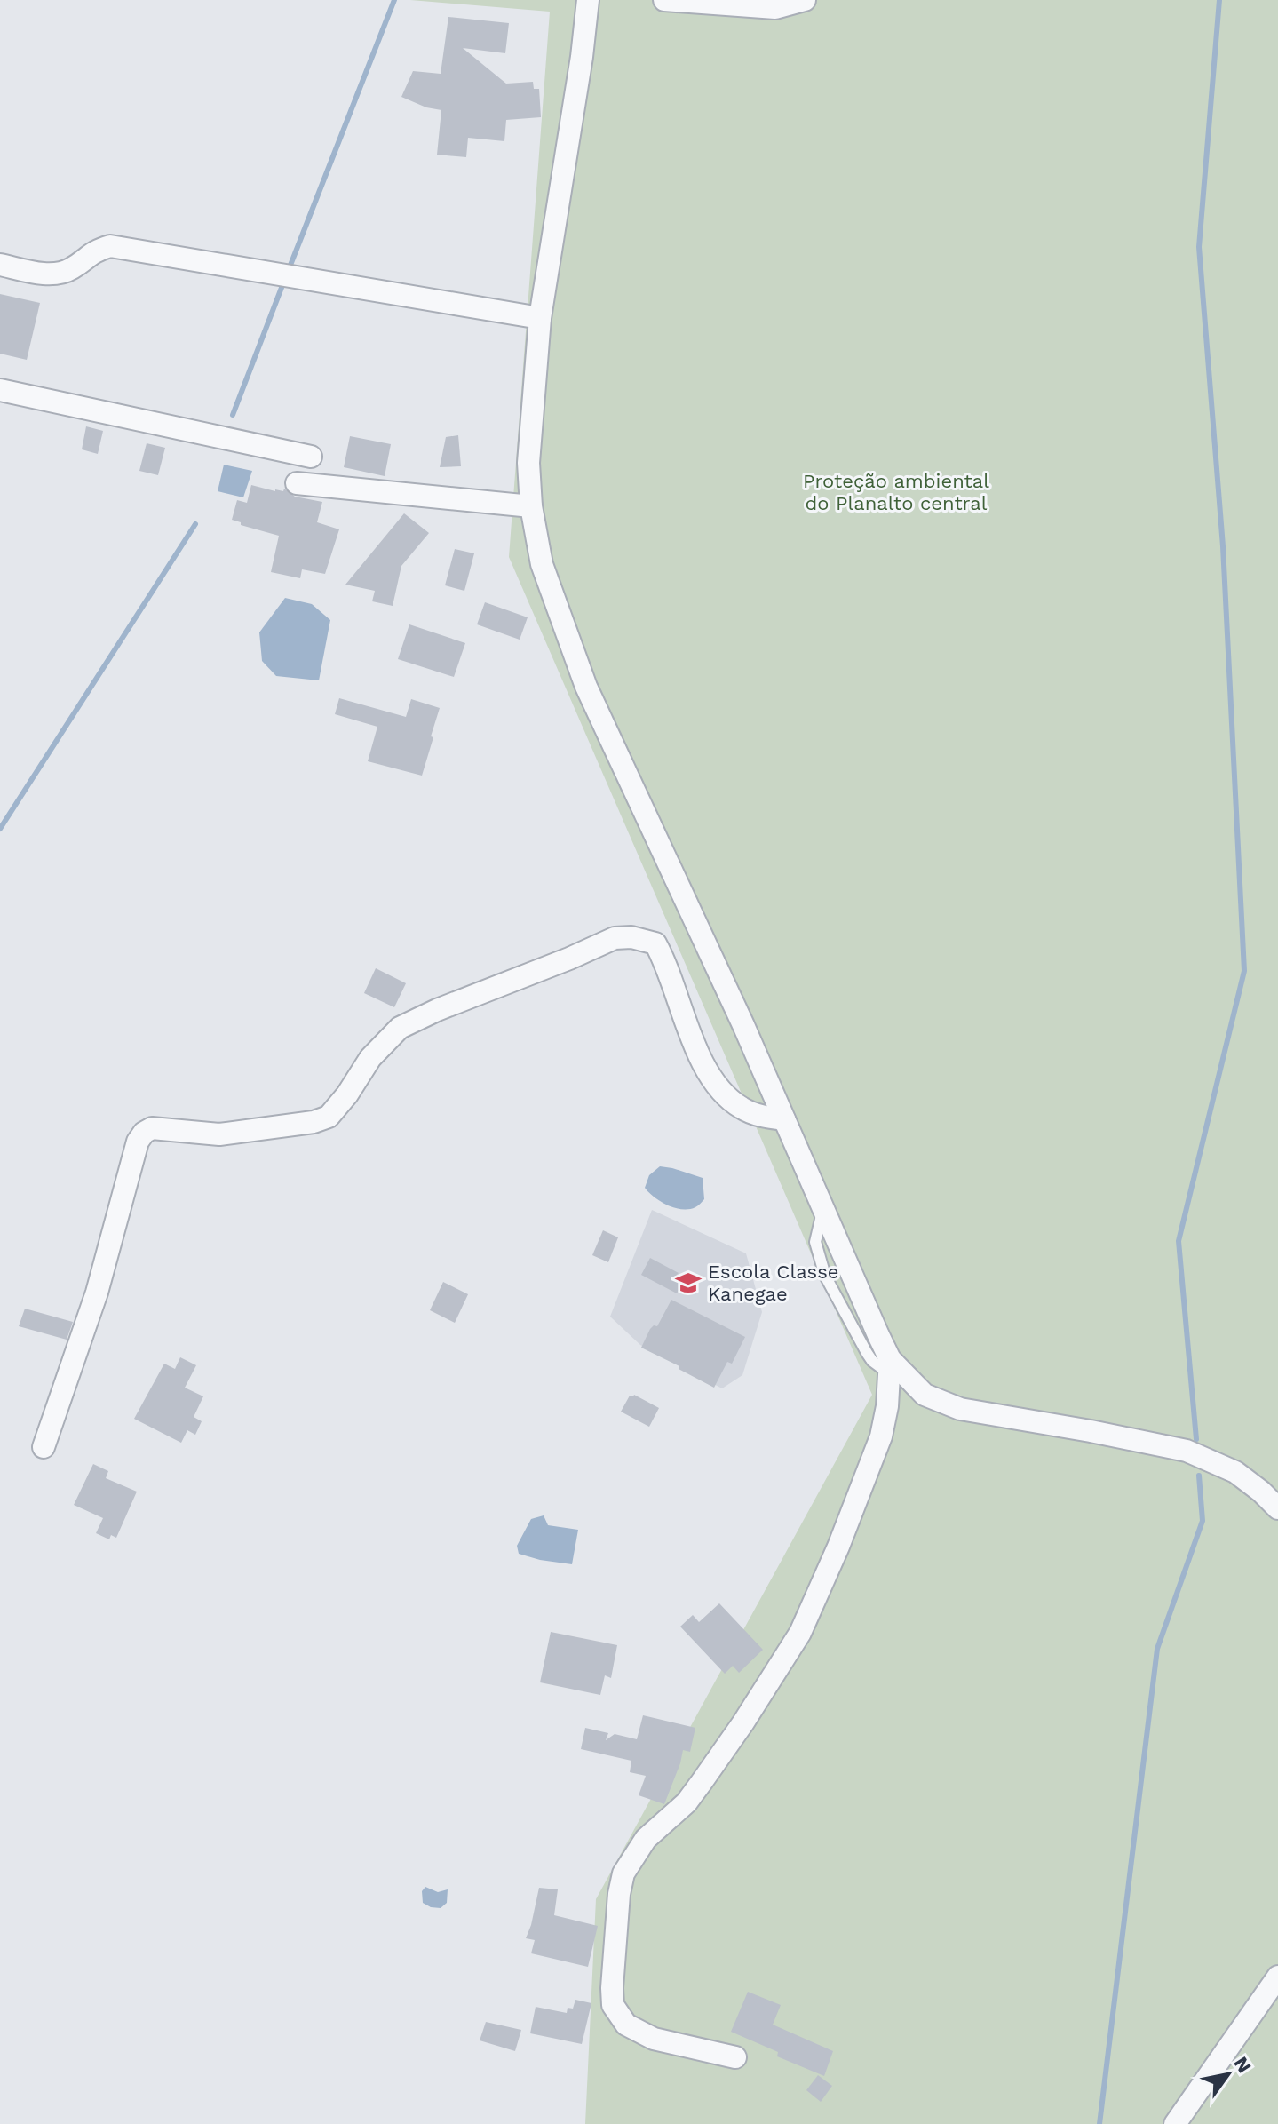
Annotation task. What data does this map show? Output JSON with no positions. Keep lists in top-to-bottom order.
{
  "parks": ["Proteção ambiental do Planalto central"],
  "places": {
    "school or university": ["Escola Classe Kanegae"]
  },
  "north": "top right"
}
